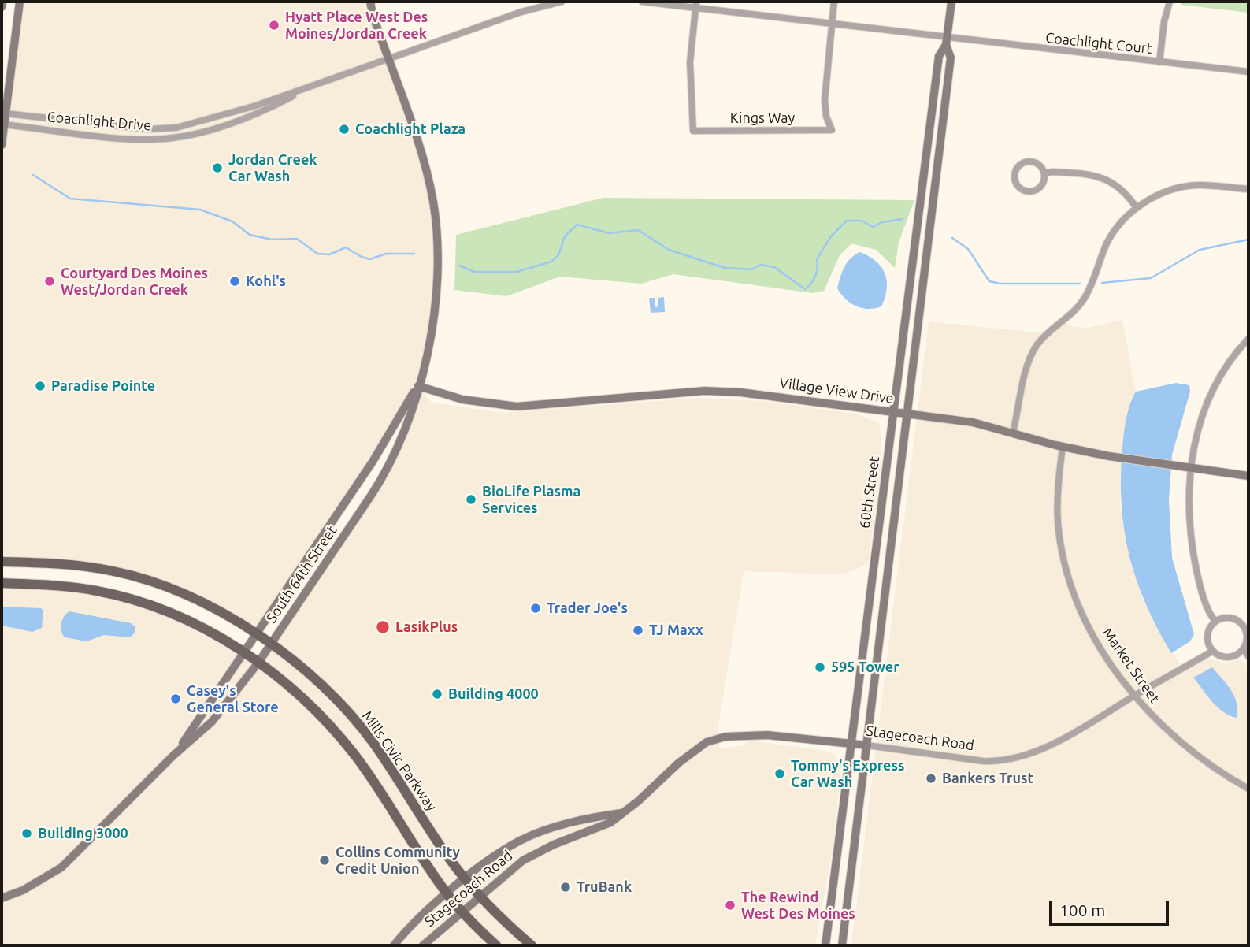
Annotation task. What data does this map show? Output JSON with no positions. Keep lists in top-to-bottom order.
{
  "streets": {
    "main road": ["Mills Civic Parkway"],
    "street": [
      "Coachlight Court",
      "Kings Way",
      "Coachlight Drive",
      "Village View Drive",
      "60th Street",
      "South 64th Street",
      "Market Street",
      "Stagecoach Road"
    ]
  },
  "crossings": [
    ["Coachlight Court", "60th Street"],
    ["Coachlight Drive", "South 64th Street"],
    ["Village View Drive", "60th Street"],
    ["Village View Drive", "South 64th Street"],
    ["Village View Drive", "Market Street"],
    ["60th Street", "Stagecoach Road"],
    ["South 64th Street", "Mills Civic Parkway"],
    ["Market Street", "Stagecoach Road"],
    ["Stagecoach Road", "Mills Civic Parkway"]
  ],
  "places": [
    "Hyatt Place West Des Moines/Jordan Creek",
    "Coachlight Plaza",
    "Jordan Creek Car Wash",
    "Courtyard Des Moines West/Jordan Creek",
    "Kohl's",
    "Paradise Pointe",
    "BioLife Plasma Services",
    "Trader Joe's",
    "LasikPlus",
    "TJ Maxx",
    "595 Tower",
    "Building 4000",
    "Casey's General Store",
    "Tommy's Express Car Wash",
    "Bankers Trust",
    "Building 3000",
    "Collins Community Credit Union",
    "TruBank",
    "The Rewind West Des Moines"
  ],
  "scale_bar": "100 m"
}
